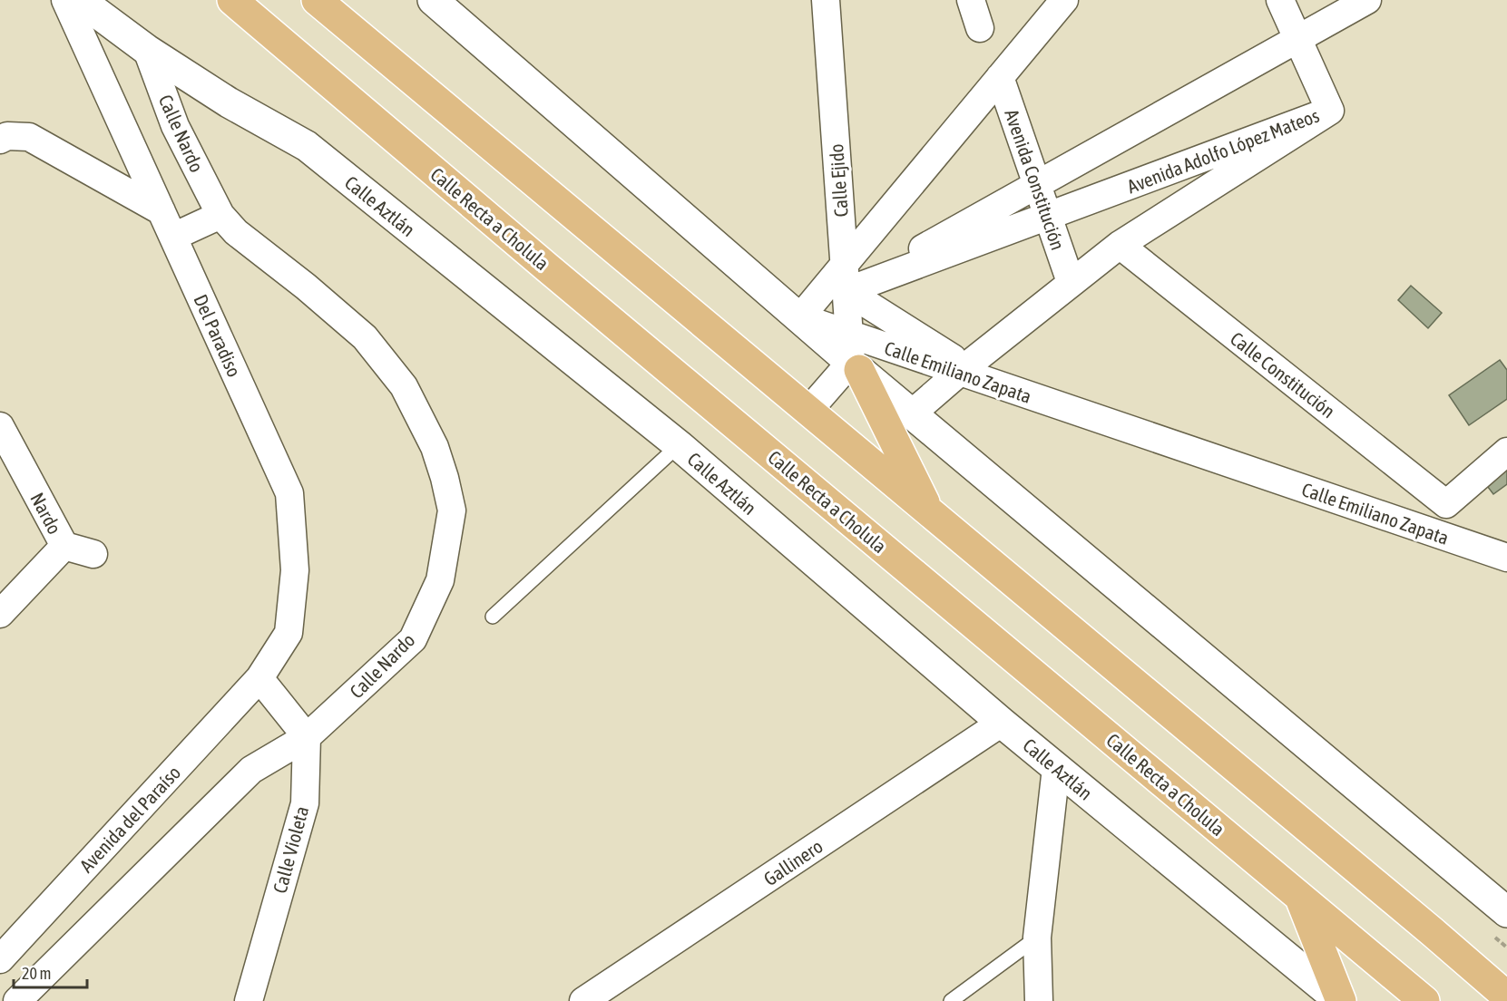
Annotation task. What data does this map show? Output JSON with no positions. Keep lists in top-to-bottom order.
{
  "streets": {
    "main road": ["Calle Aztlán", "Calle Recta a Cholula"],
    "street": [
      "Calle Nardo",
      "Avenida Adolfo López Mateos",
      "Avenida Constitución",
      "Calle Ejido",
      "Del Paradiso",
      "Calle Emiliano Zapata",
      "Calle Constitución",
      "Nardo",
      "Avenida del Paraíso",
      "Calle Violeta",
      "Gallinero"
    ]
  },
  "crossings": [
    ["Calle Nardo", "Calle Aztlán"],
    ["Calle Nardo", "Calle Violeta"],
    ["Avenida Adolfo López Mateos", "Avenida Constitución"],
    ["Avenida Adolfo López Mateos", "Calle Ejido"],
    ["Avenida Adolfo López Mateos", "Calle Emiliano Zapata"],
    ["Avenida Adolfo López Mateos", "Calle Constitución"],
    ["Calle Ejido", "Calle Emiliano Zapata"],
    ["Calle Aztlán", "Gallinero"],
    ["Del Paradiso", "Avenida del Paraíso"]
  ],
  "scale_bar": "20 m"
}
